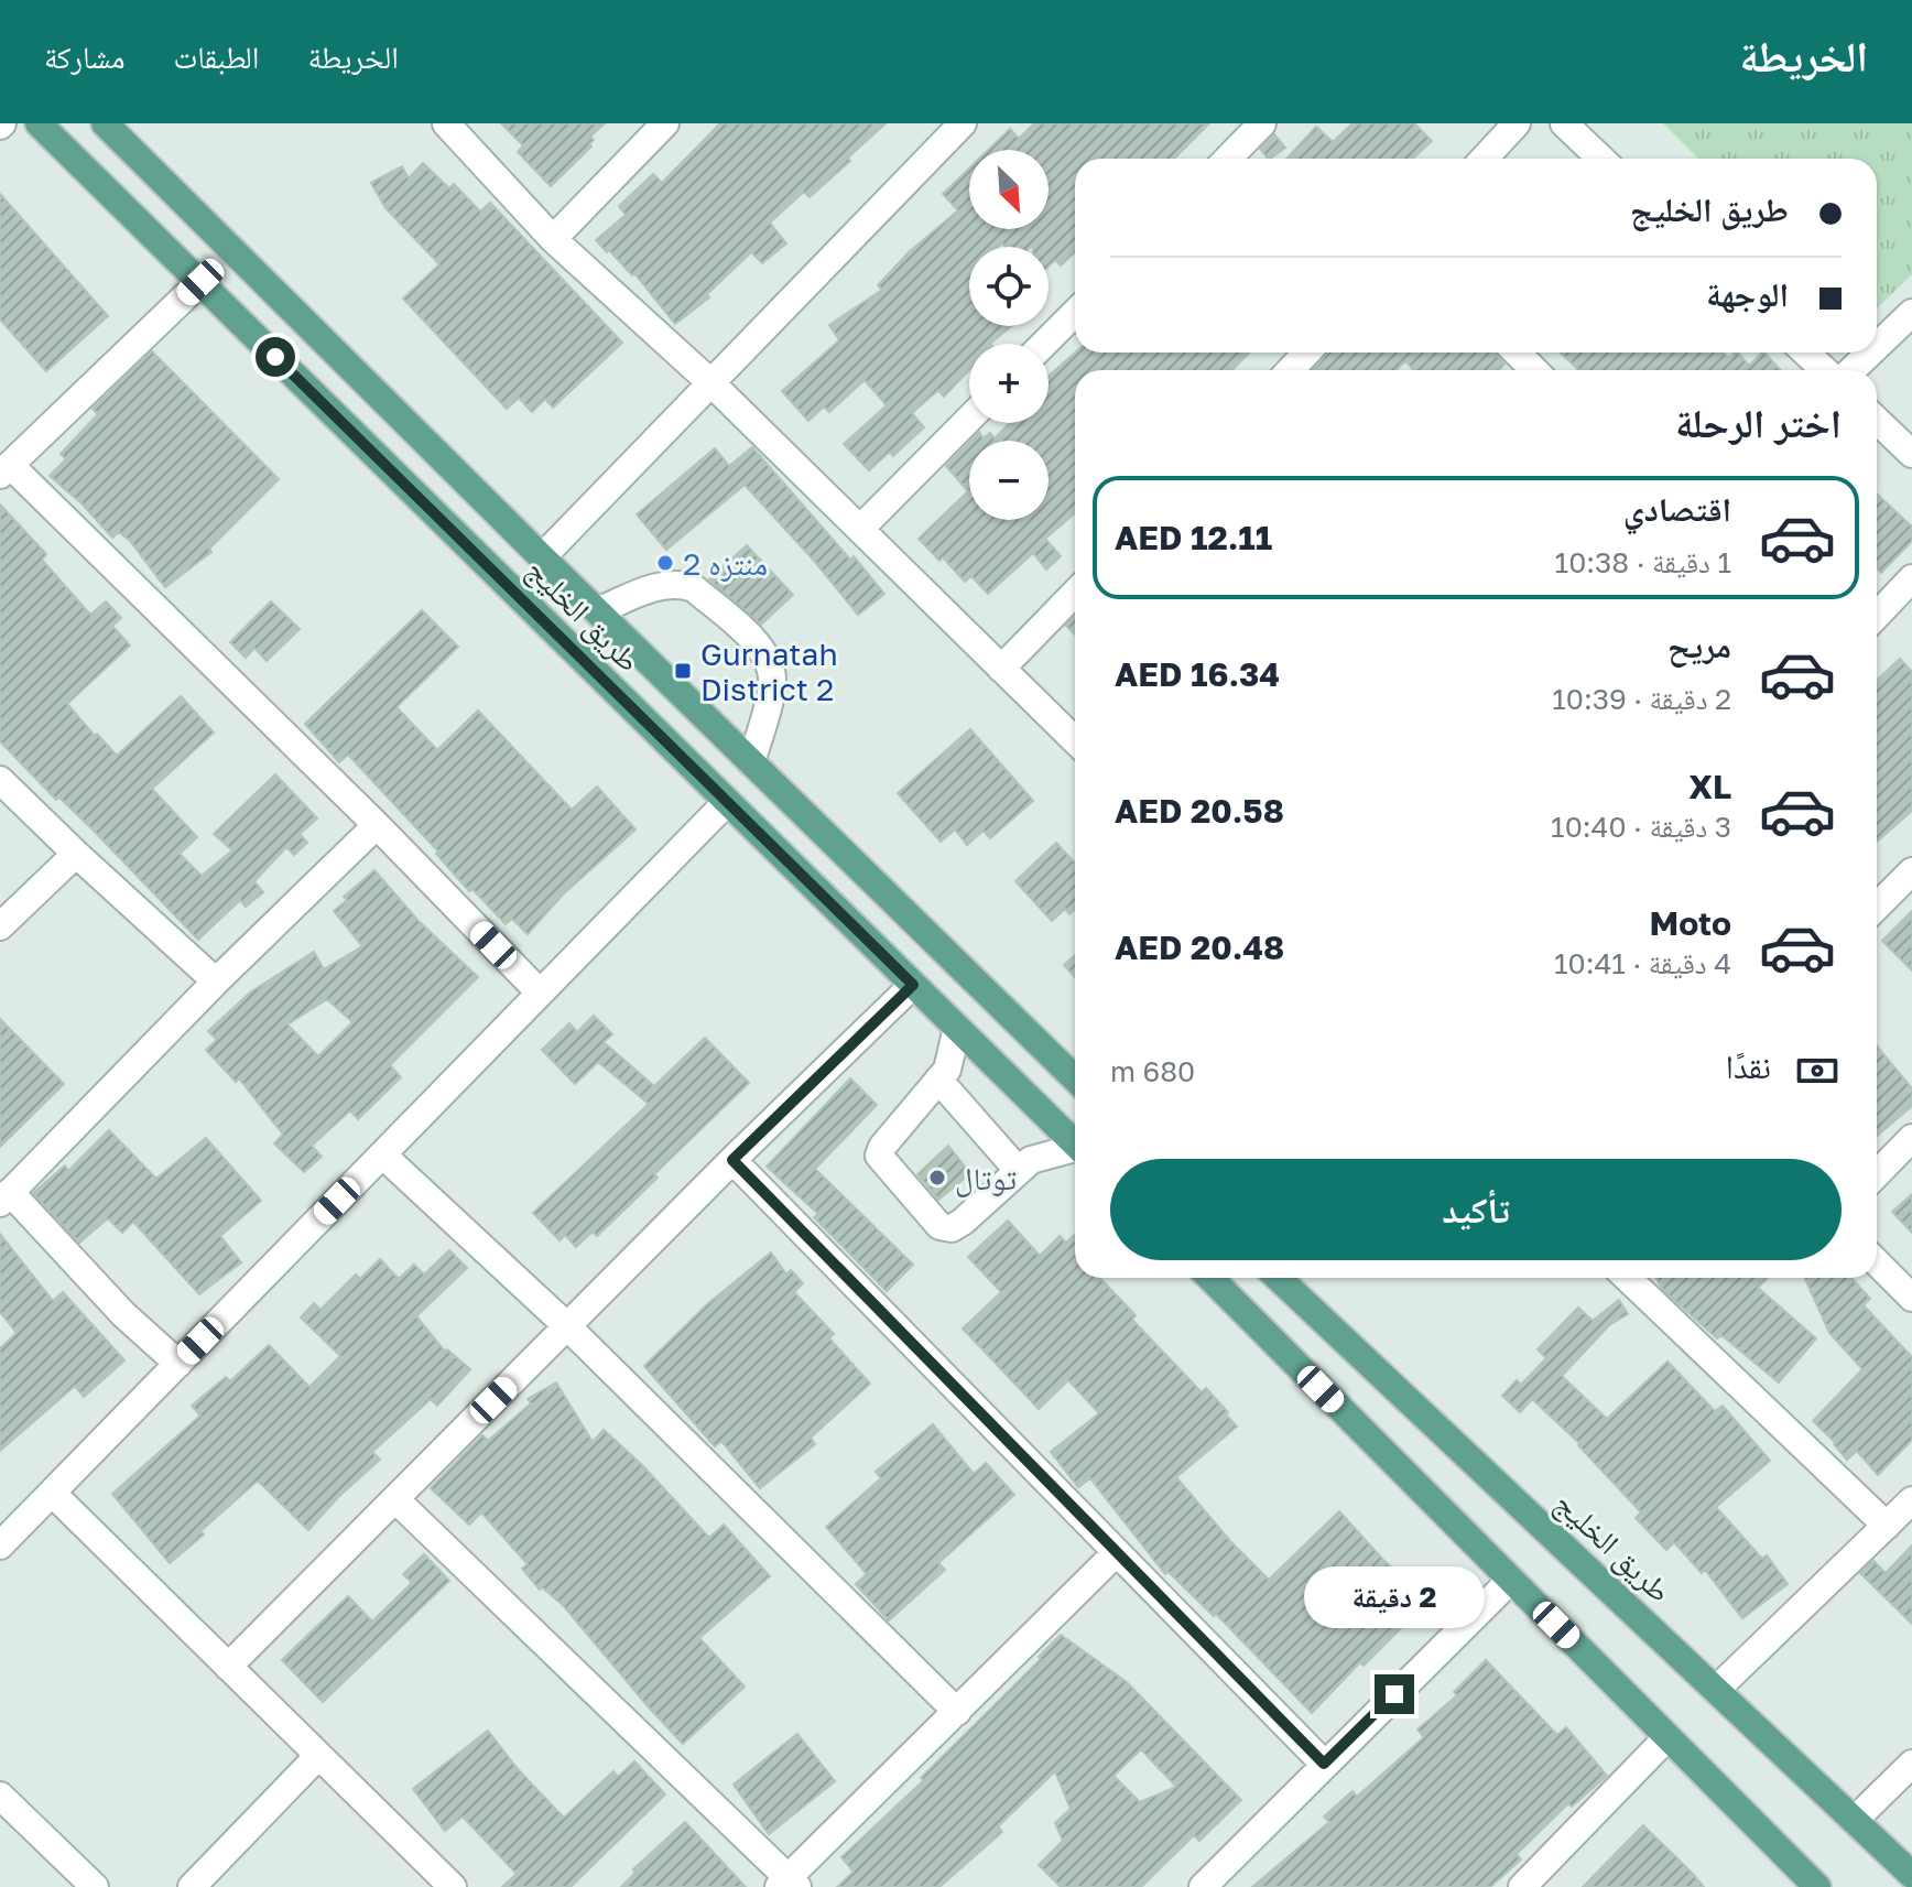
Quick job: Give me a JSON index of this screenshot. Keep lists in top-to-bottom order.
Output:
{
  "streets": {
    "main road": ["طريق الخليج"]
  },
  "places": {
    "other": ["منتزه 2", "توتال"],
    "transit": ["Gurnatah District 2"]
  },
  "north": "bottom right",
  "page": {
    "header": "الخريطة",
    "nav": ["الخريطة", "الطبقات", "مشاركة"],
    "map_buttons": ["+", "−"],
    "banner": ["طريق الخليج", "الوجهة"],
    "heading": "اختر الرحلة",
    "list": [
      {
        "name": "اقتصادي",
        "note": "1 دقيقة · 10:38",
        "value": "AED 12.11"
      },
      {
        "name": "مريح",
        "note": "2 دقيقة · 10:39",
        "value": "AED 16.34"
      },
      {
        "name": "XL",
        "note": "3 دقيقة · 10:40",
        "value": "AED 20.58"
      },
      {
        "name": "Moto",
        "note": "4 دقيقة · 10:41",
        "value": "AED 20.48"
      }
    ],
    "pay": ["نقدًا", "680 m"],
    "buttons": "تأكيد",
    "bubble": "2 دقيقة"
  }
}
